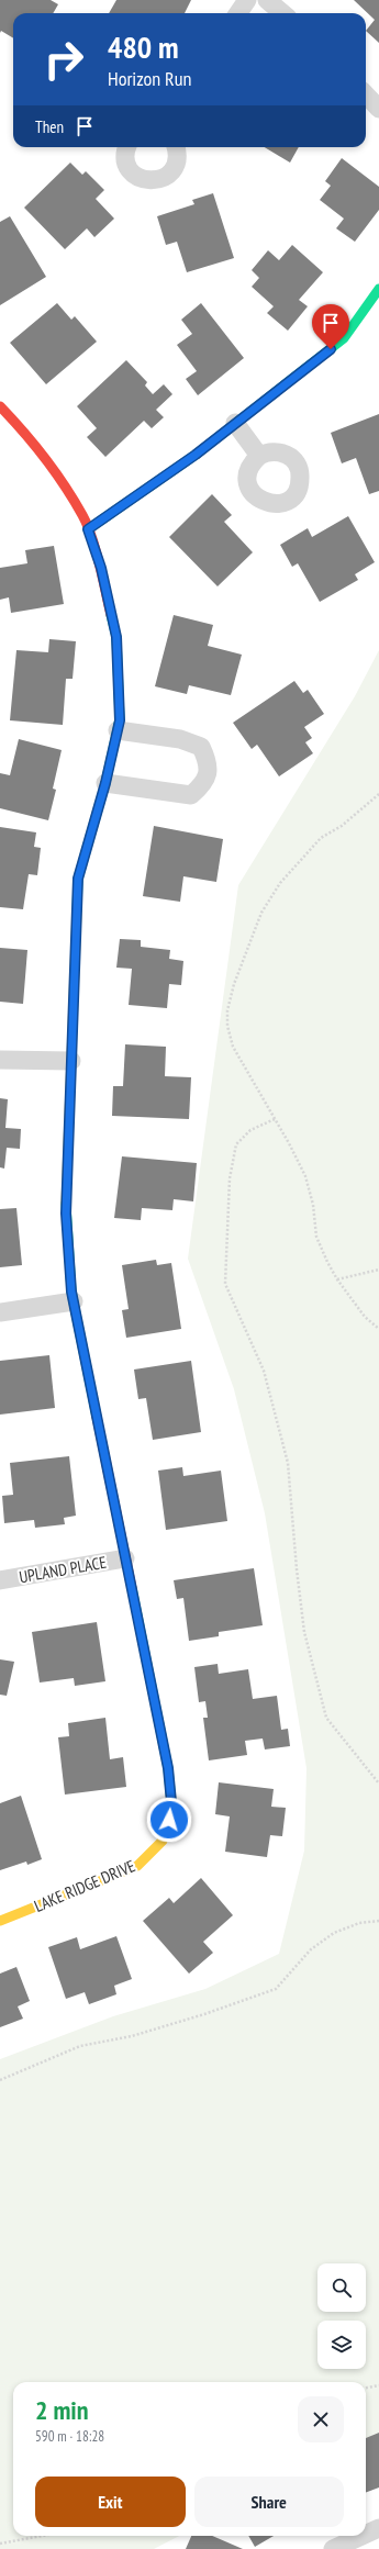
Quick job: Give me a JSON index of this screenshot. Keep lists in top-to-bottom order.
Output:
{
  "streets": {
    "street": ["UPLAND PLACE", "LAKE RIDGE DRIVE"]
  },
  "crossings": [
    ["UPLAND PLACE", "LAKE RIDGE DRIVE"]
  ],
  "page": {
    "turn": ["480 m", "Horizon Run"],
    "then": "Then",
    "heading": ["2 min", "590 m · 18:28"],
    "buttons": ["Exit", "Share"]
  }
}
